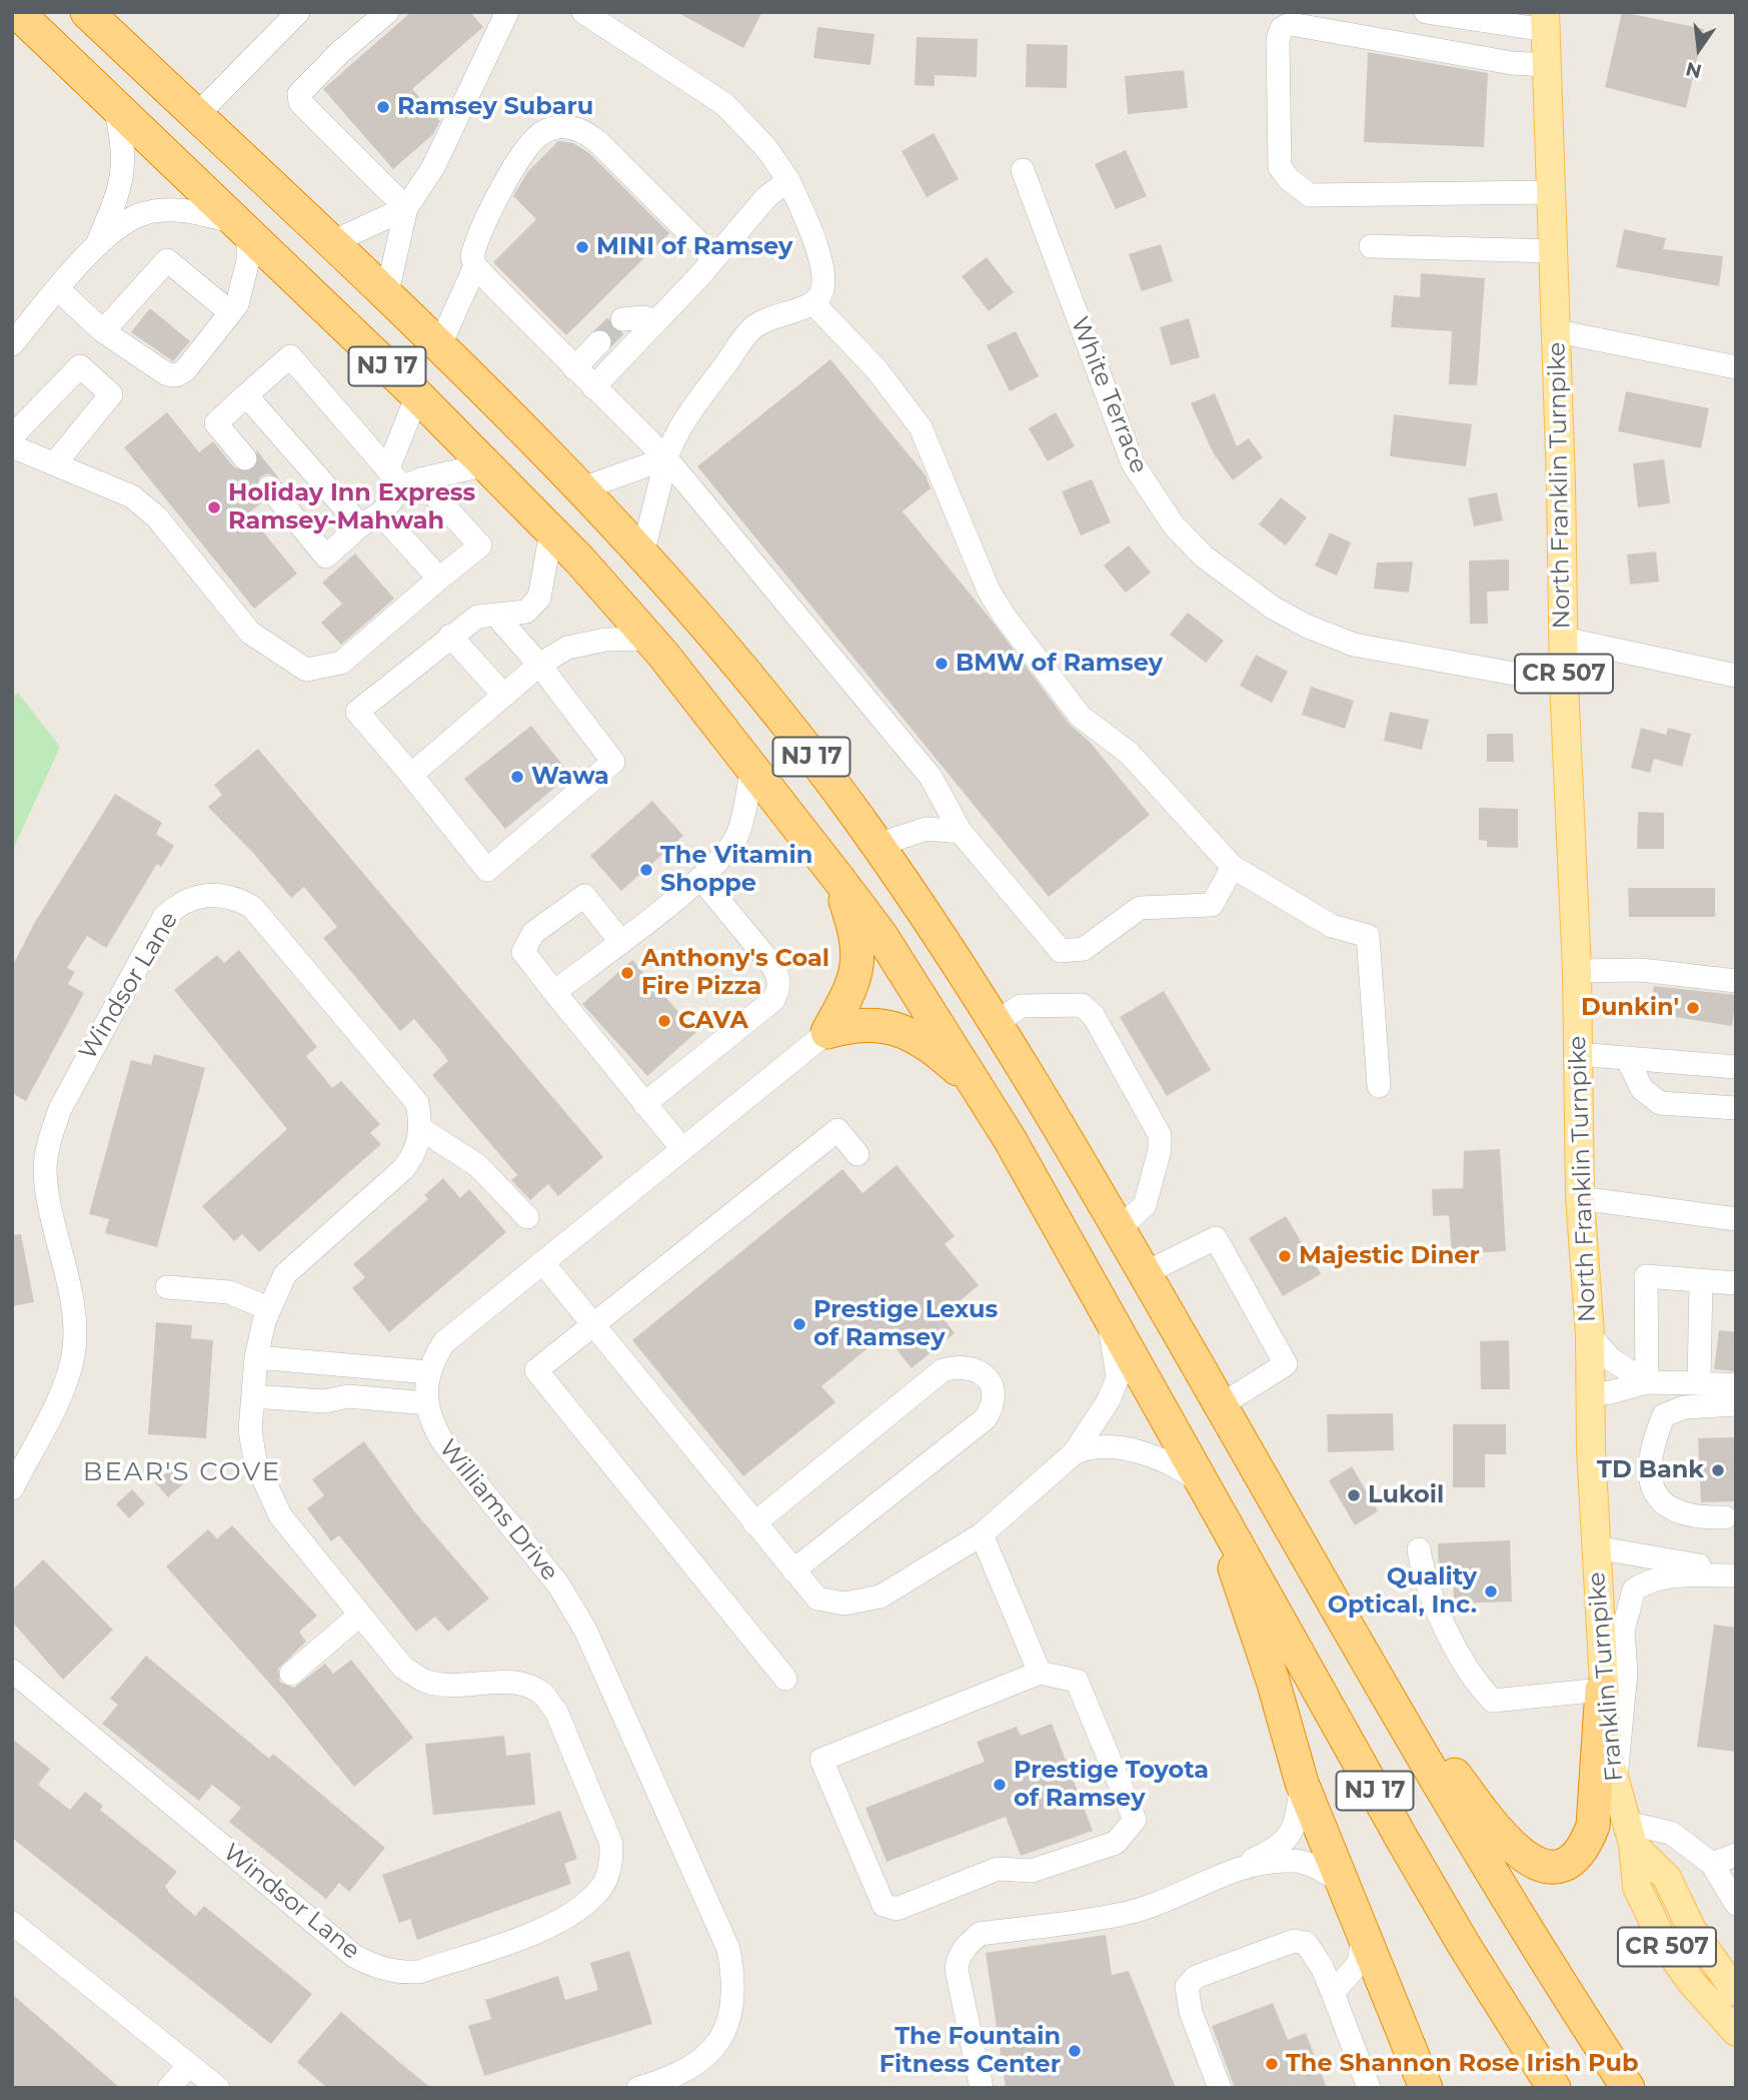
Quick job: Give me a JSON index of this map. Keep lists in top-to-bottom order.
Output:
{
  "streets": {
    "highway": ["NJ 17"],
    "main road": ["North Franklin Turnpike", "CR 507", "Franklin Turnpike"],
    "street": ["White Terrace", "Windsor Lane", "Williams Drive"]
  },
  "crossings": [
    ["White Terrace", "North Franklin Turnpike"],
    ["North Franklin Turnpike", "Franklin Turnpike"]
  ],
  "districts": ["BEAR'S COVE"],
  "places": [
    "Ramsey Subaru",
    "MINI of Ramsey",
    "Holiday Inn Express Ramsey-Mahwah",
    "BMW of Ramsey",
    "Wawa",
    "The Vitamin Shoppe",
    "Anthony's Coal Fire Pizza",
    "Dunkin'",
    "CAVA",
    "Majestic Diner",
    "Prestige Lexus of Ramsey",
    "TD Bank",
    "Lukoil",
    "Quality Optical, Inc.",
    "Prestige Toyota of Ramsey",
    "The Fountain Fitness Center",
    "The Shannon Rose Irish Pub"
  ],
  "north": "bottom"
}
